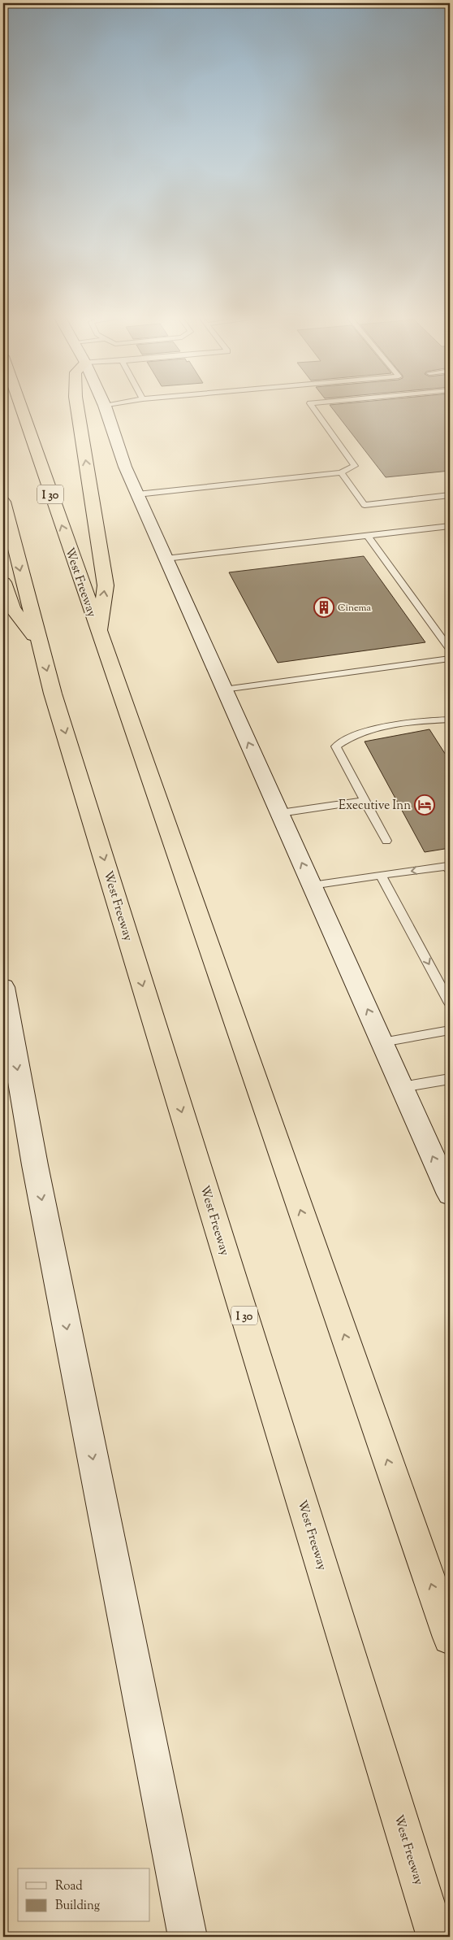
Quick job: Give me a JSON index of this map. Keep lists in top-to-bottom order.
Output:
{
  "streets": {
    "highway": ["I 30", "West Freeway"]
  },
  "places": {
    "building": ["Cinema"],
    "hotel": ["Executive Inn"]
  },
  "legend": ["Road", "Building"]
}
